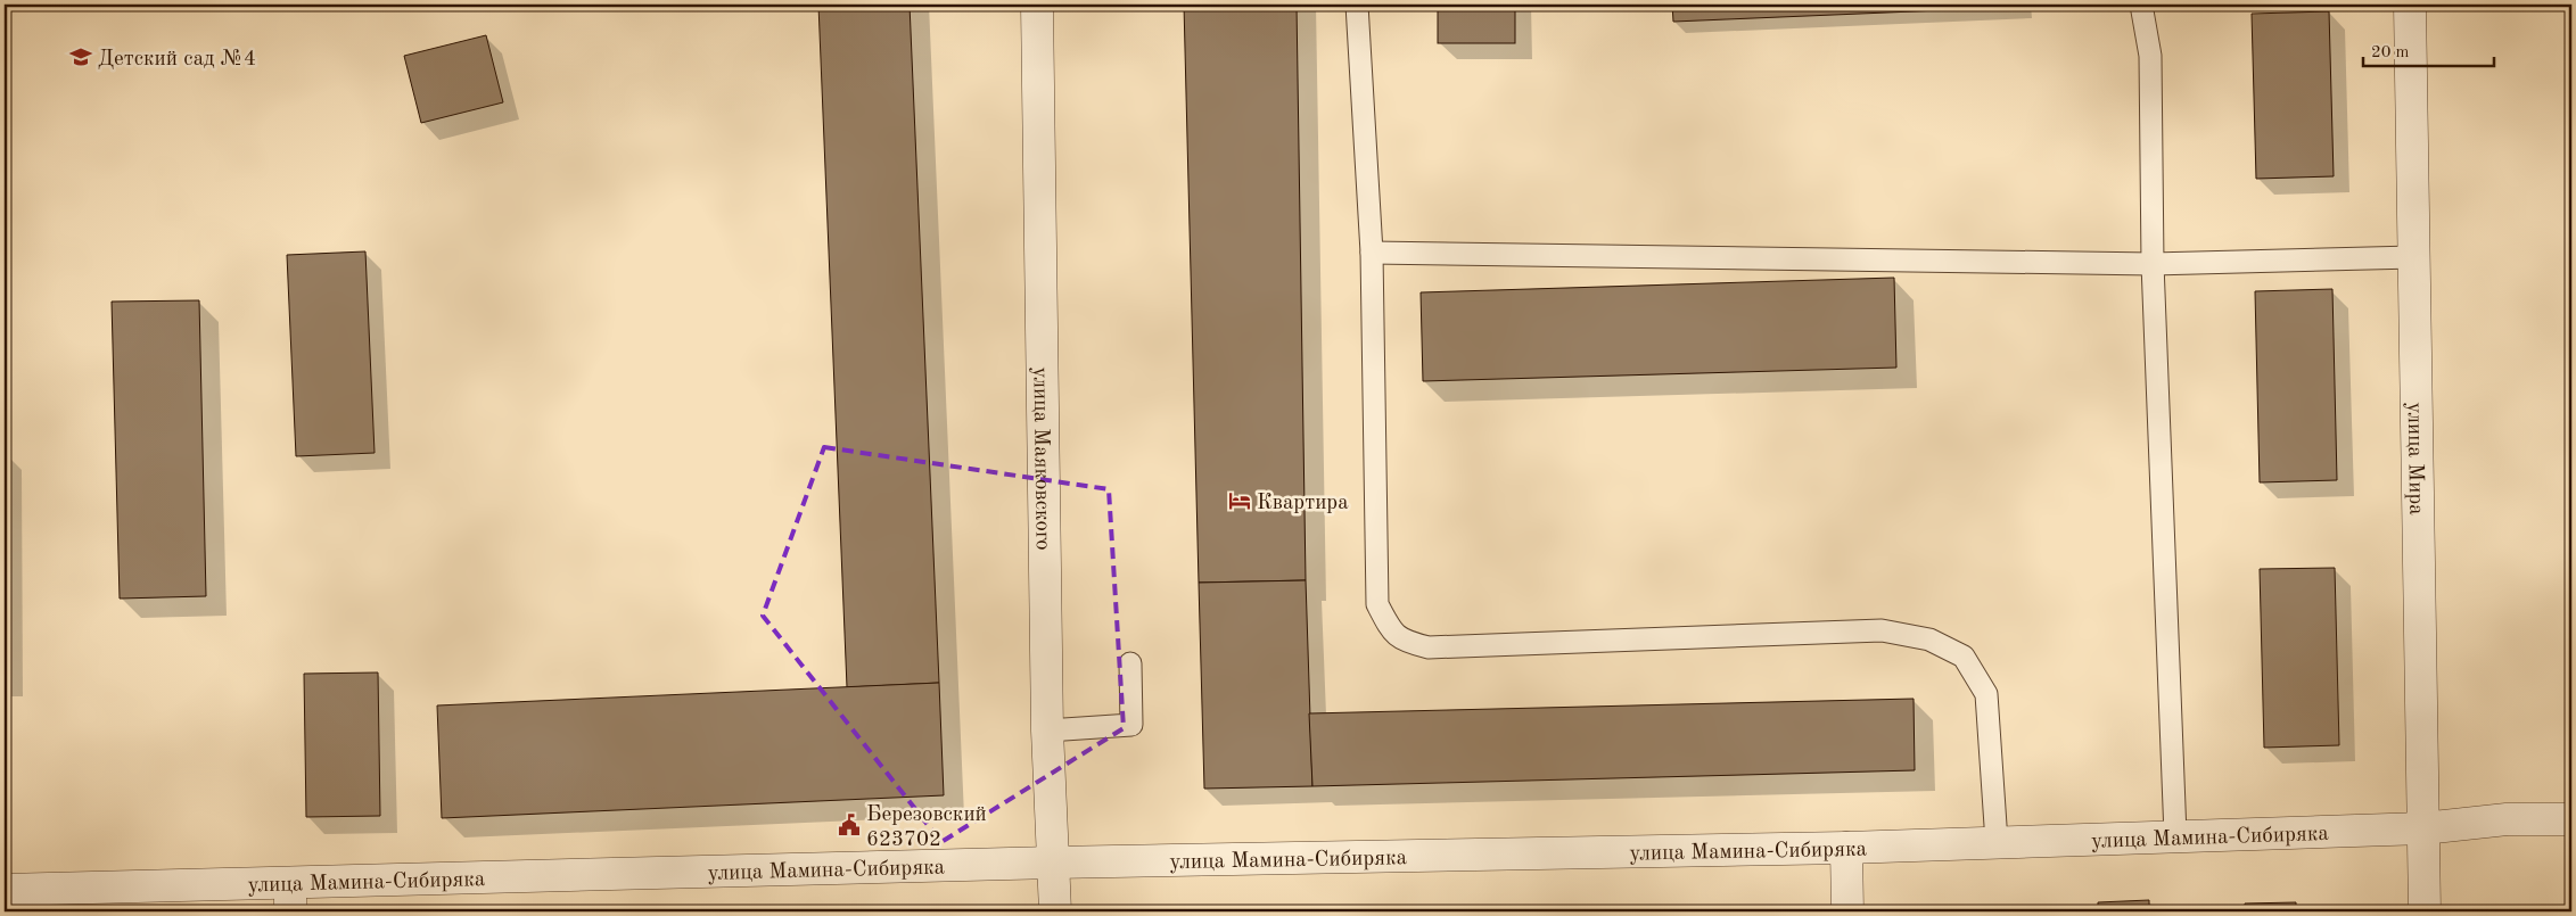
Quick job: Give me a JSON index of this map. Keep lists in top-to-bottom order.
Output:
{
  "streets": {
    "street": ["улица Маяковского", "улица Мира", "улица Мамина-Сибиряка"]
  },
  "crossings": [
    ["улица Маяковского", "улица Мамина-Сибиряка"],
    ["улица Мира", "улица Мамина-Сибиряка"]
  ],
  "places": {
    "school or university": ["Детский сад №4"],
    "hotel": ["Квартира"],
    "public building": ["Березовский 623702"]
  },
  "scale_bar": "20 m"
}
